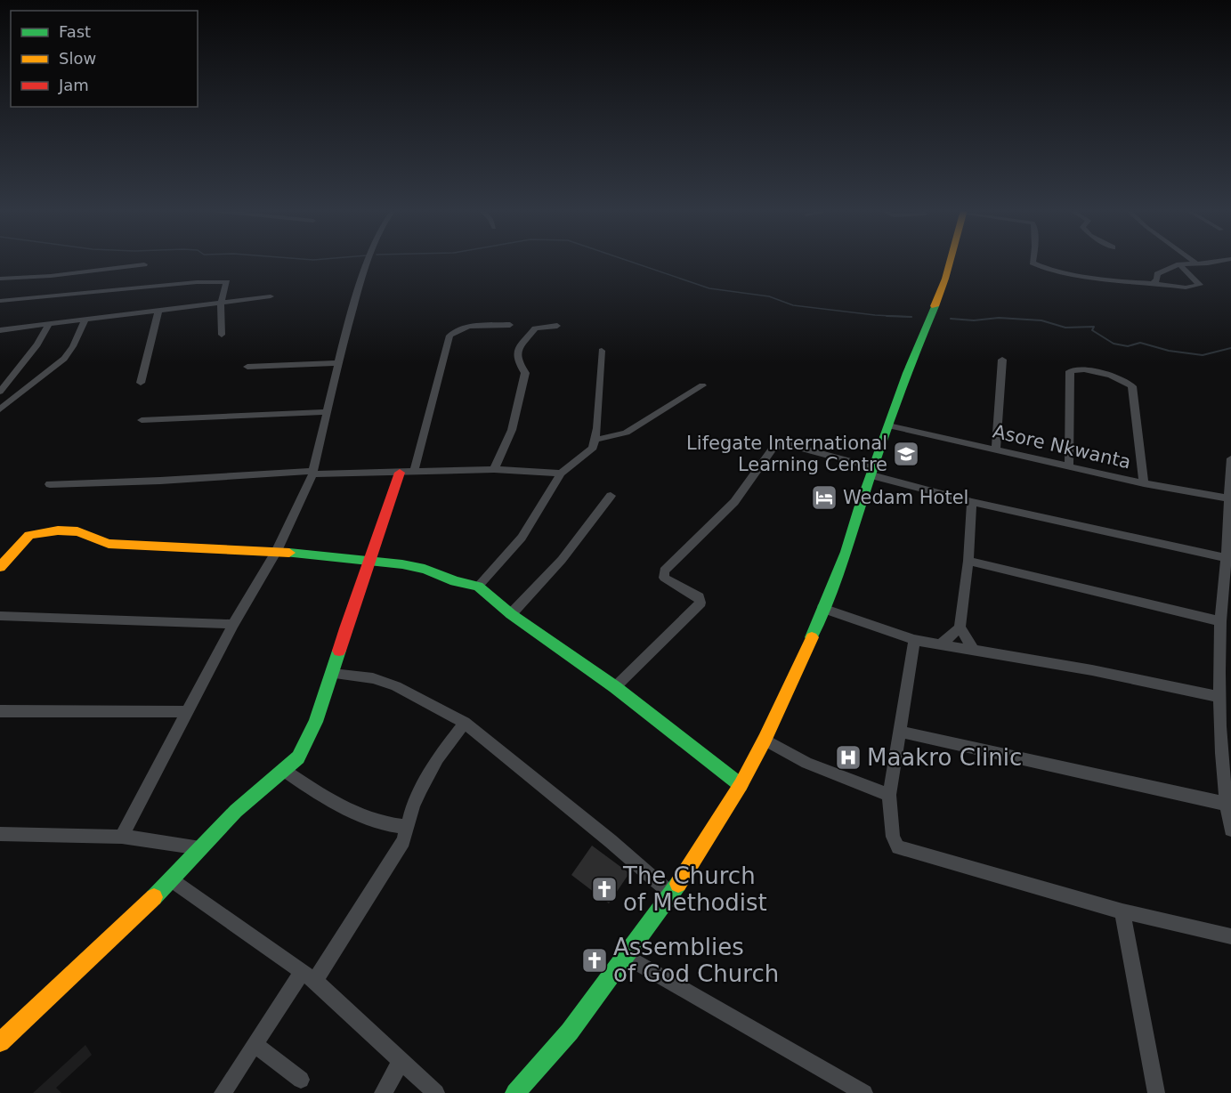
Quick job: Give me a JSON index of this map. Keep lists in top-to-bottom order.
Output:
{
  "streets": {
    "street": ["Asore Nkwanta"]
  },
  "places": {
    "school or university": ["Lifegate International Learning Centre"],
    "hotel": ["Wedam Hotel"],
    "hospital": ["Maakro Clinic"],
    "church": ["The Church of Methodist", "Assemblies of God Church"]
  },
  "legend": ["Fast", "Slow", "Jam"]
}
